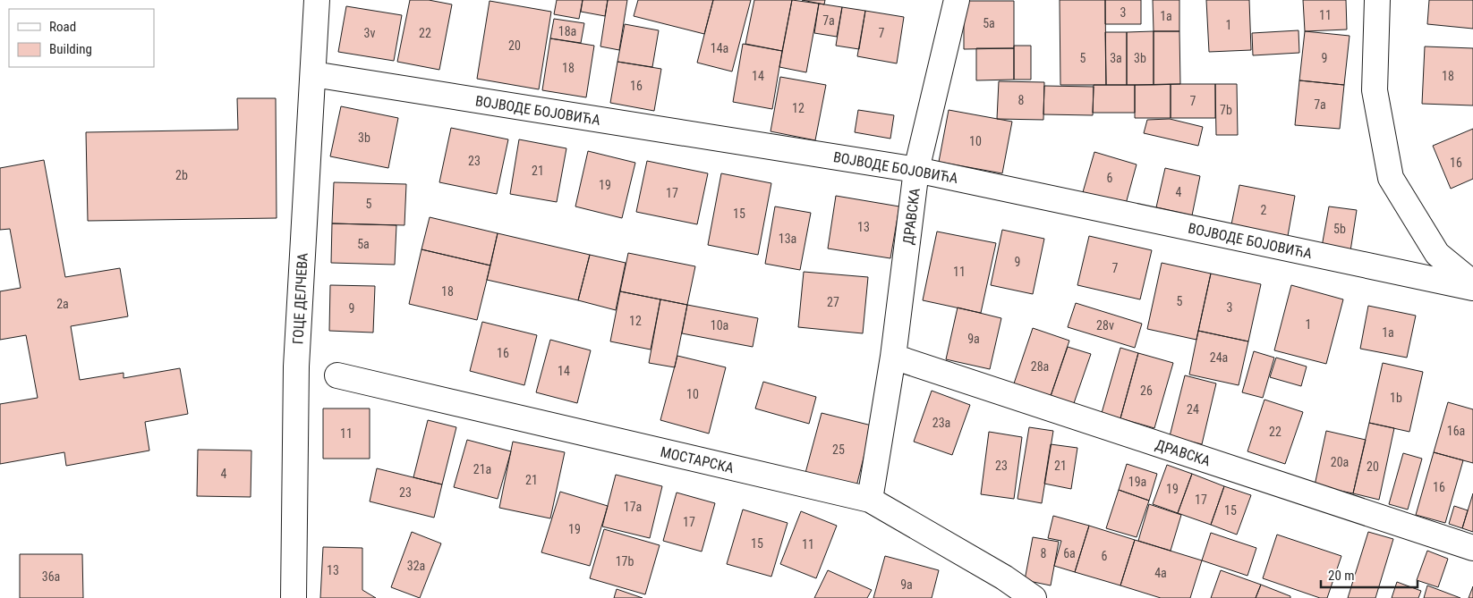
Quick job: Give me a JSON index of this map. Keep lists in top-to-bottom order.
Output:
{
  "streets": {
    "street": [
      "ВОЈВОДЕ БОЈОВИЋА",
      "ДРАВСКА",
      "ГОЦЕ ДЕЛЧЕВА",
      "МОСТАРСКА"
    ]
  },
  "crossings": [
    ["ВОЈВОДЕ БОЈОВИЋА", "ДРАВСКА"],
    ["ВОЈВОДЕ БОЈОВИЋА", "ГОЦЕ ДЕЛЧЕВА"],
    ["ДРАВСКА", "МОСТАРСКА"]
  ],
  "house_numbers": [
    "3",
    "11",
    "1a",
    "7a",
    "5a",
    "1",
    "18a",
    "3v",
    "22",
    "7",
    "20",
    "14a",
    "5",
    "3a",
    "3b",
    "9",
    "18",
    "14",
    "18",
    "16",
    "8",
    "7",
    "7a",
    "12",
    "7b",
    "3b",
    "10",
    "23",
    "16",
    "21",
    "2b",
    "6",
    "19",
    "4",
    "17",
    "5",
    "2",
    "15",
    "13",
    "5b",
    "13a",
    "5a",
    "9",
    "7",
    "11",
    "18",
    "5",
    "27",
    "2a",
    "3",
    "9",
    "12",
    "1",
    "10a",
    "28v",
    "1a",
    "9a",
    "16",
    "24a",
    "28a",
    "14",
    "26",
    "10",
    "1b",
    "24",
    "23a",
    "16a",
    "22",
    "11",
    "25",
    "20a",
    "23",
    "21",
    "20",
    "21a",
    "4",
    "21",
    "19a",
    "16",
    "19",
    "23",
    "17",
    "17a",
    "15",
    "17",
    "19",
    "15",
    "11",
    "8",
    "6a",
    "6",
    "17b",
    "32a",
    "13",
    "4a",
    "36a",
    "9a"
  ],
  "legend": ["Road", "Building"],
  "scale_bar": "20 m"
}
